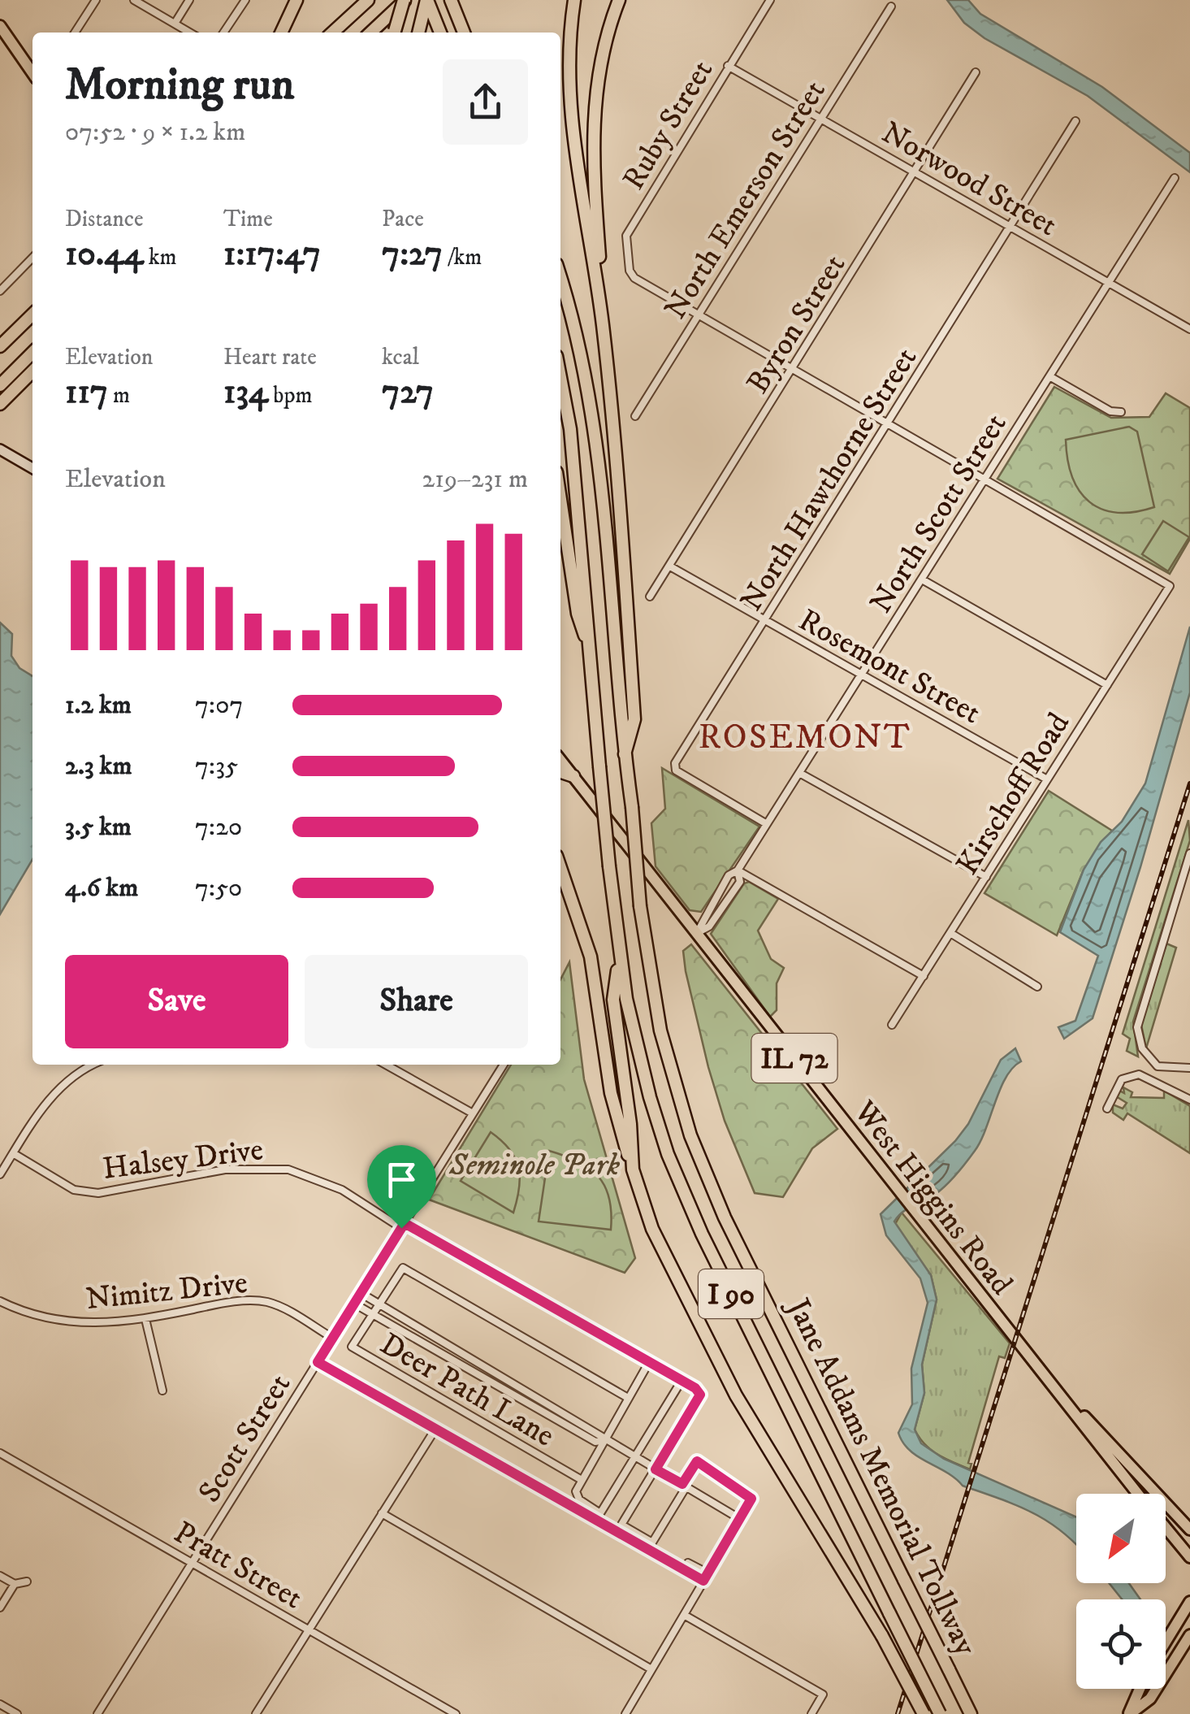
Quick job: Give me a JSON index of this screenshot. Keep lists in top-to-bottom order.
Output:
{
  "streets": {
    "highway": ["I 90", "Jane Addams Memorial Tollway"],
    "main road": ["IL 72", "West Higgins Road"],
    "street": [
      "Ruby Street",
      "Norwood Street",
      "North Emerson Street",
      "Byron Street",
      "North Hawthorne Street",
      "North Scott Street",
      "Rosemont Street",
      "Kirschoff Road",
      "Halsey Drive",
      "Nimitz Drive",
      "Deer Path Lane",
      "Scott Street",
      "Pratt Street"
    ]
  },
  "crossings": [
    ["Ruby Street", "Norwood Street"],
    ["Ruby Street", "North Emerson Street"],
    ["Norwood Street", "North Emerson Street"],
    ["Norwood Street", "Byron Street"],
    ["Norwood Street", "North Hawthorne Street"],
    ["Norwood Street", "North Scott Street"],
    ["Byron Street", "Rosemont Street"],
    ["North Hawthorne Street", "North Scott Street"],
    ["North Hawthorne Street", "Rosemont Street"],
    ["North Scott Street", "Rosemont Street"],
    ["North Scott Street", "Kirschoff Road"],
    ["North Scott Street", "West Higgins Road"],
    ["Rosemont Street", "Kirschoff Road"],
    ["Halsey Drive", "Scott Street"],
    ["Nimitz Drive", "Scott Street"],
    ["Scott Street", "Pratt Street"]
  ],
  "districts": ["ROSEMONT"],
  "parks": ["Seminole Park"],
  "north": "bottom left",
  "page": {
    "heading": ["Morning run", "07:52 · 9 × 1.2 km"],
    "stats": [
      ["Distance", "10.44 km"],
      ["Time", "1:17:47"],
      ["Pace", "7:27 /km"],
      ["Elevation", "117 m"],
      ["Heart rate", "134 bpm"],
      ["kcal", "727"]
    ],
    "chart": ["Elevation", "219–231 m"],
    "list": [
      {
        "name": "1.2 km",
        "note": "7:07"
      },
      {
        "name": "2.3 km",
        "note": "7:35"
      },
      {
        "name": "3.5 km",
        "note": "7:20"
      },
      {
        "name": "4.6 km",
        "note": "7:50"
      }
    ],
    "buttons": ["Save", "Share"]
  }
}
